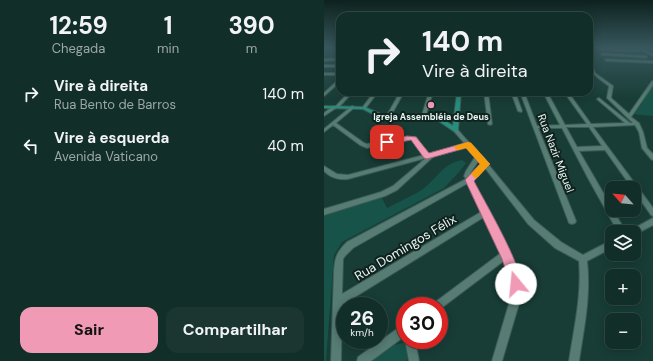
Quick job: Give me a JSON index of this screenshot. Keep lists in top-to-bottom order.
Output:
{
  "streets": {
    "street": ["Rua Nazir Miguel", "Rua Domingos Félix"]
  },
  "places": ["Igreja Assembléia de Deus"],
  "north": "top left",
  "page": {
    "eta": [
      "12:59",
      "Chegada",
      "1",
      "min",
      "390",
      "m"
    ],
    "turn": ["140 m", "Vire à direita"],
    "list": [
      {
        "name": "Vire à direita",
        "note": "Rua Bento de Barros",
        "value": "140 m"
      },
      {
        "name": "Vire à esquerda",
        "note": "Avenida Vaticano",
        "value": "40 m"
      }
    ],
    "map_buttons": ["+", "−"],
    "speed": "26 km/h",
    "limit": "30",
    "buttons": ["Sair", "Compartilhar"]
  }
}
